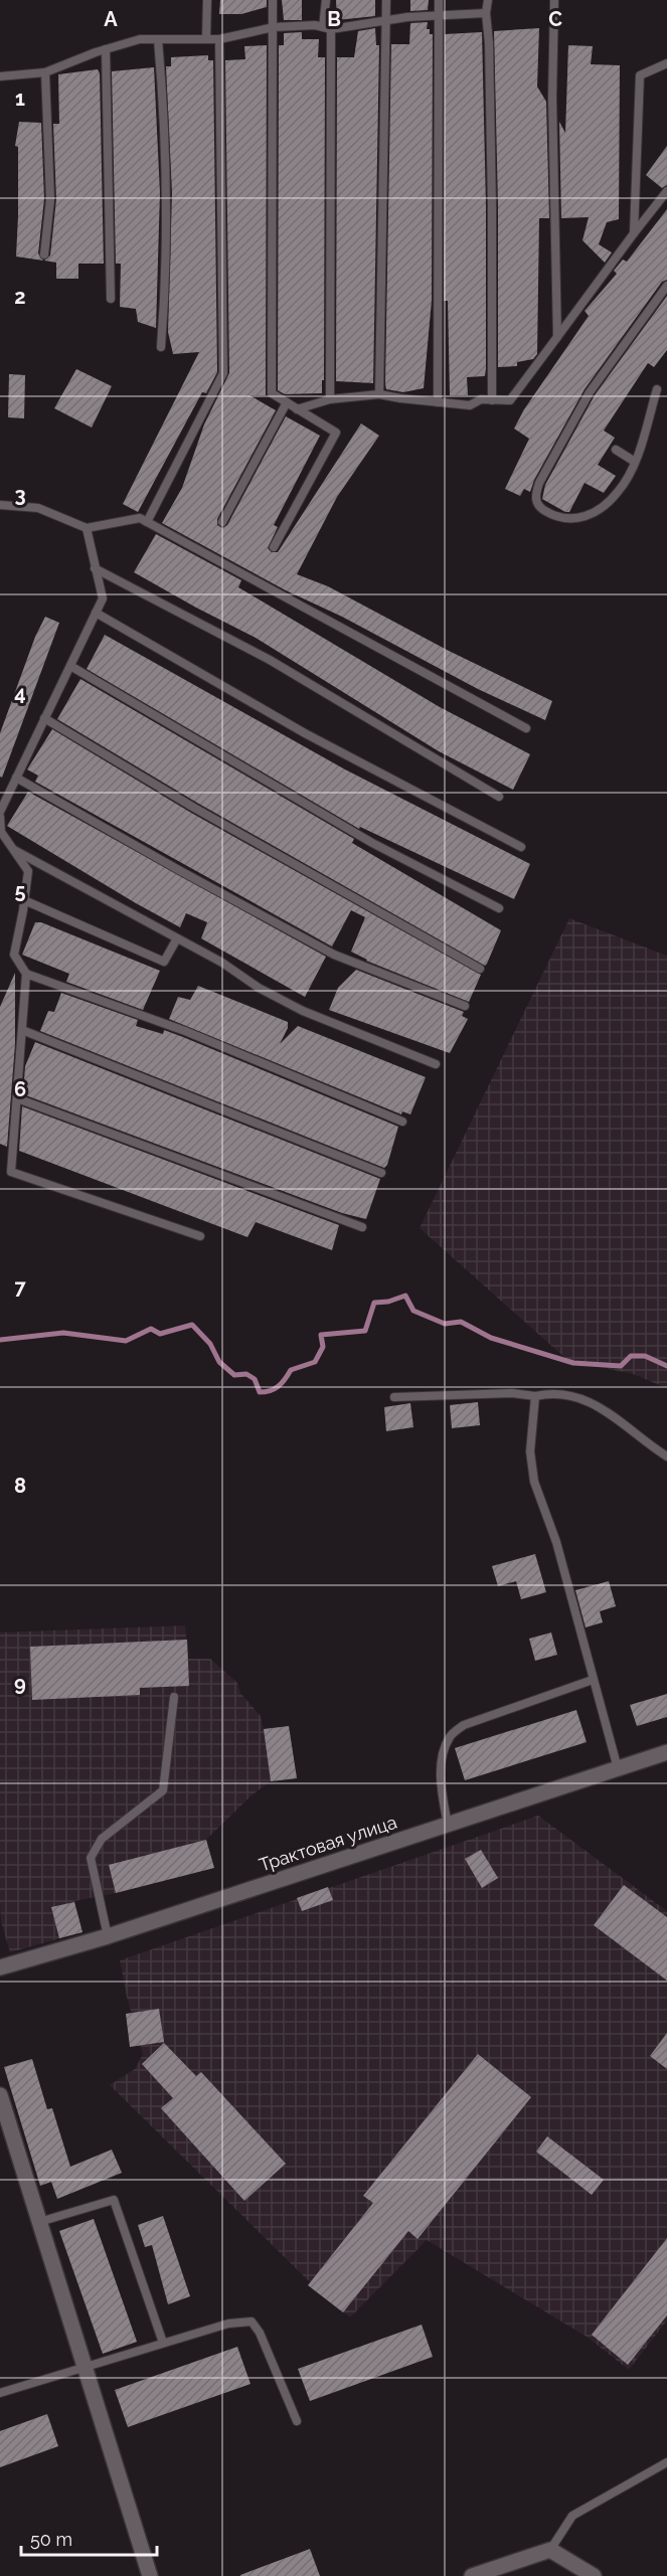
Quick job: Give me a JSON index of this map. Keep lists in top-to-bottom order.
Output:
{
  "streets": {
    "street": ["Трактовая улица"]
  },
  "scale_bar": "50 m",
  "grid": {
    "columns": ["A", "B", "C"],
    "rows": [
      "1",
      "2",
      "3",
      "4",
      "5",
      "6",
      "7",
      "8",
      "9"
    ]
  }
}
